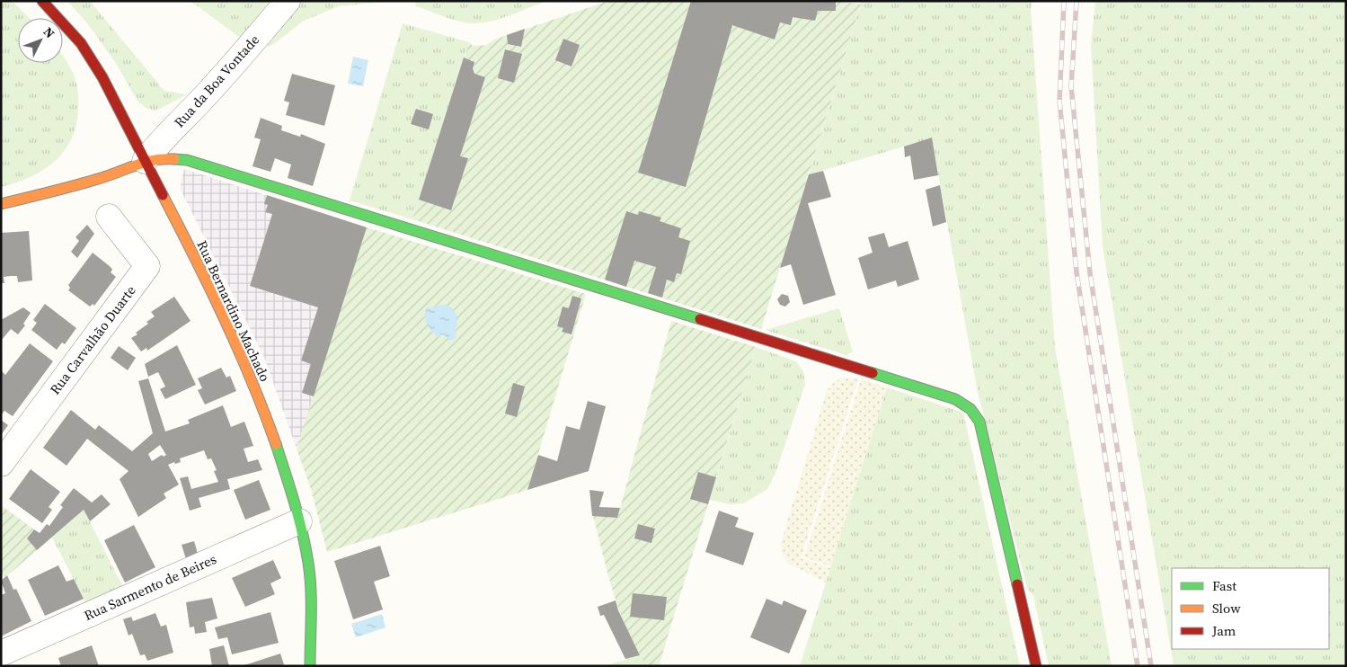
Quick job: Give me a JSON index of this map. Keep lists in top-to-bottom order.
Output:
{
  "streets": {
    "street": [
      "Rua da Boa Vontade",
      "Rua Bernardino Machado",
      "Rua Carvalhão Duarte",
      "Rua Sarmento de Beires"
    ]
  },
  "crossings": [
    ["Rua da Boa Vontade", "Rua Bernardino Machado"],
    ["Rua Bernardino Machado", "Rua Sarmento de Beires"]
  ],
  "legend": ["Fast", "Slow", "Jam"],
  "north": "top right"
}
